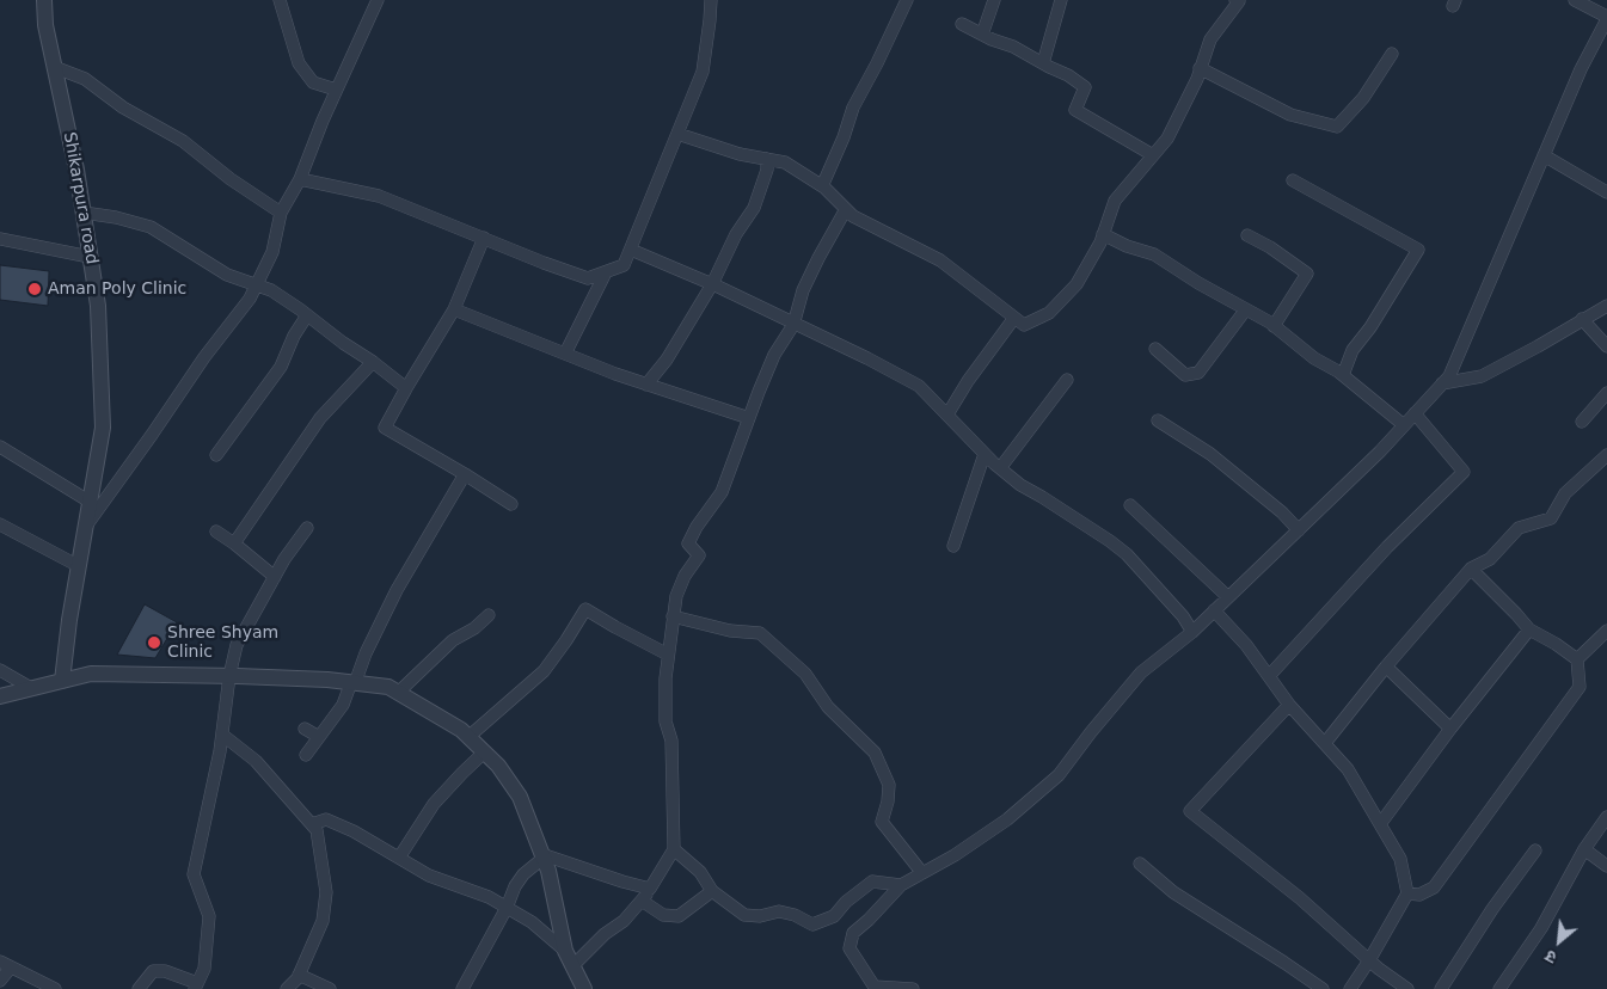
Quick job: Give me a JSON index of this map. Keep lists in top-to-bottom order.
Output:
{
  "streets": {
    "street": ["Shikarpura road"]
  },
  "places": ["Aman Poly Clinic", "Shree Shyam Clinic"],
  "north": "bottom left"
}
